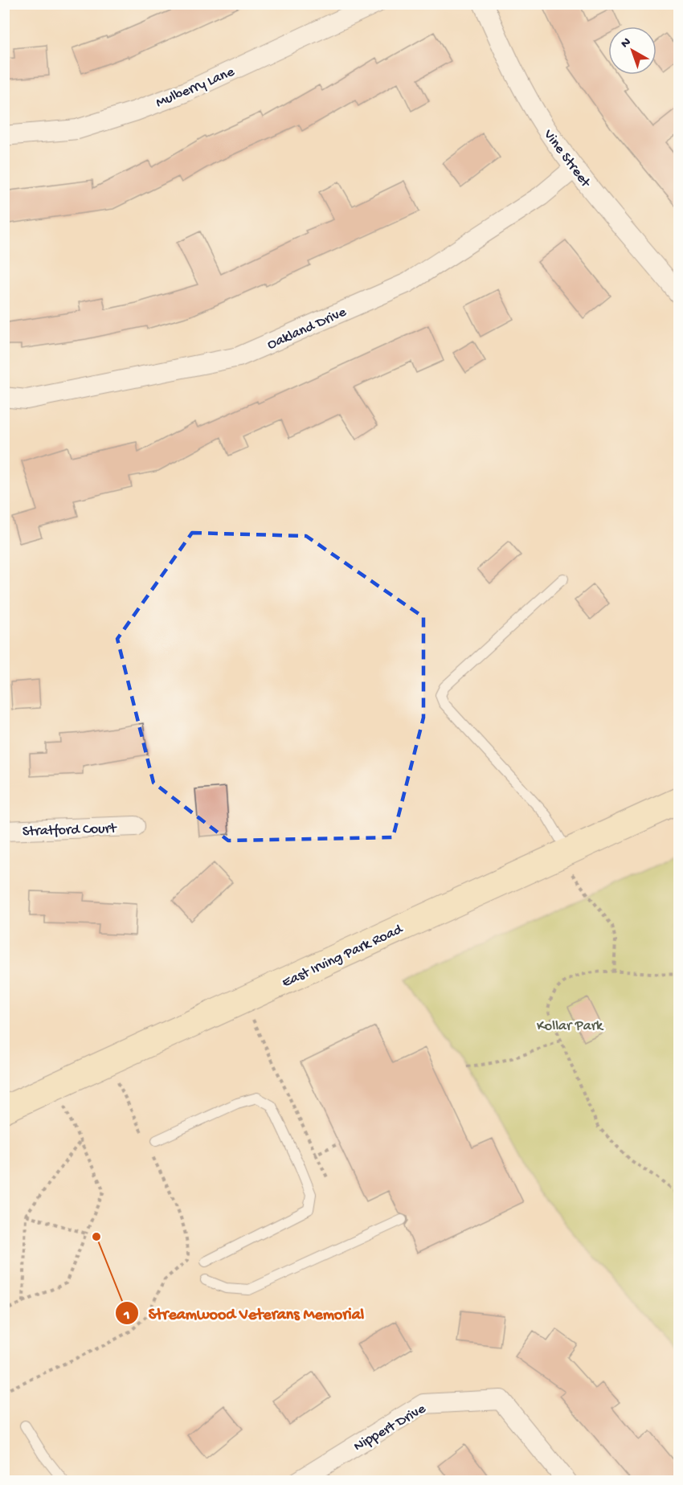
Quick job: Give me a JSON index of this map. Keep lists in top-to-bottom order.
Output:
{
  "streets": {
    "main road": ["East Irving Park Road"],
    "street": [
      "Mulberry Lane",
      "Vine Street",
      "Oakland Drive",
      "Stratford Court",
      "Nippert Drive"
    ]
  },
  "crossings": [
    ["Vine Street", "Oakland Drive"]
  ],
  "parks": ["Kollar Park"],
  "places": ["Streamwood Veterans Memorial"],
  "north": "top left"
}
